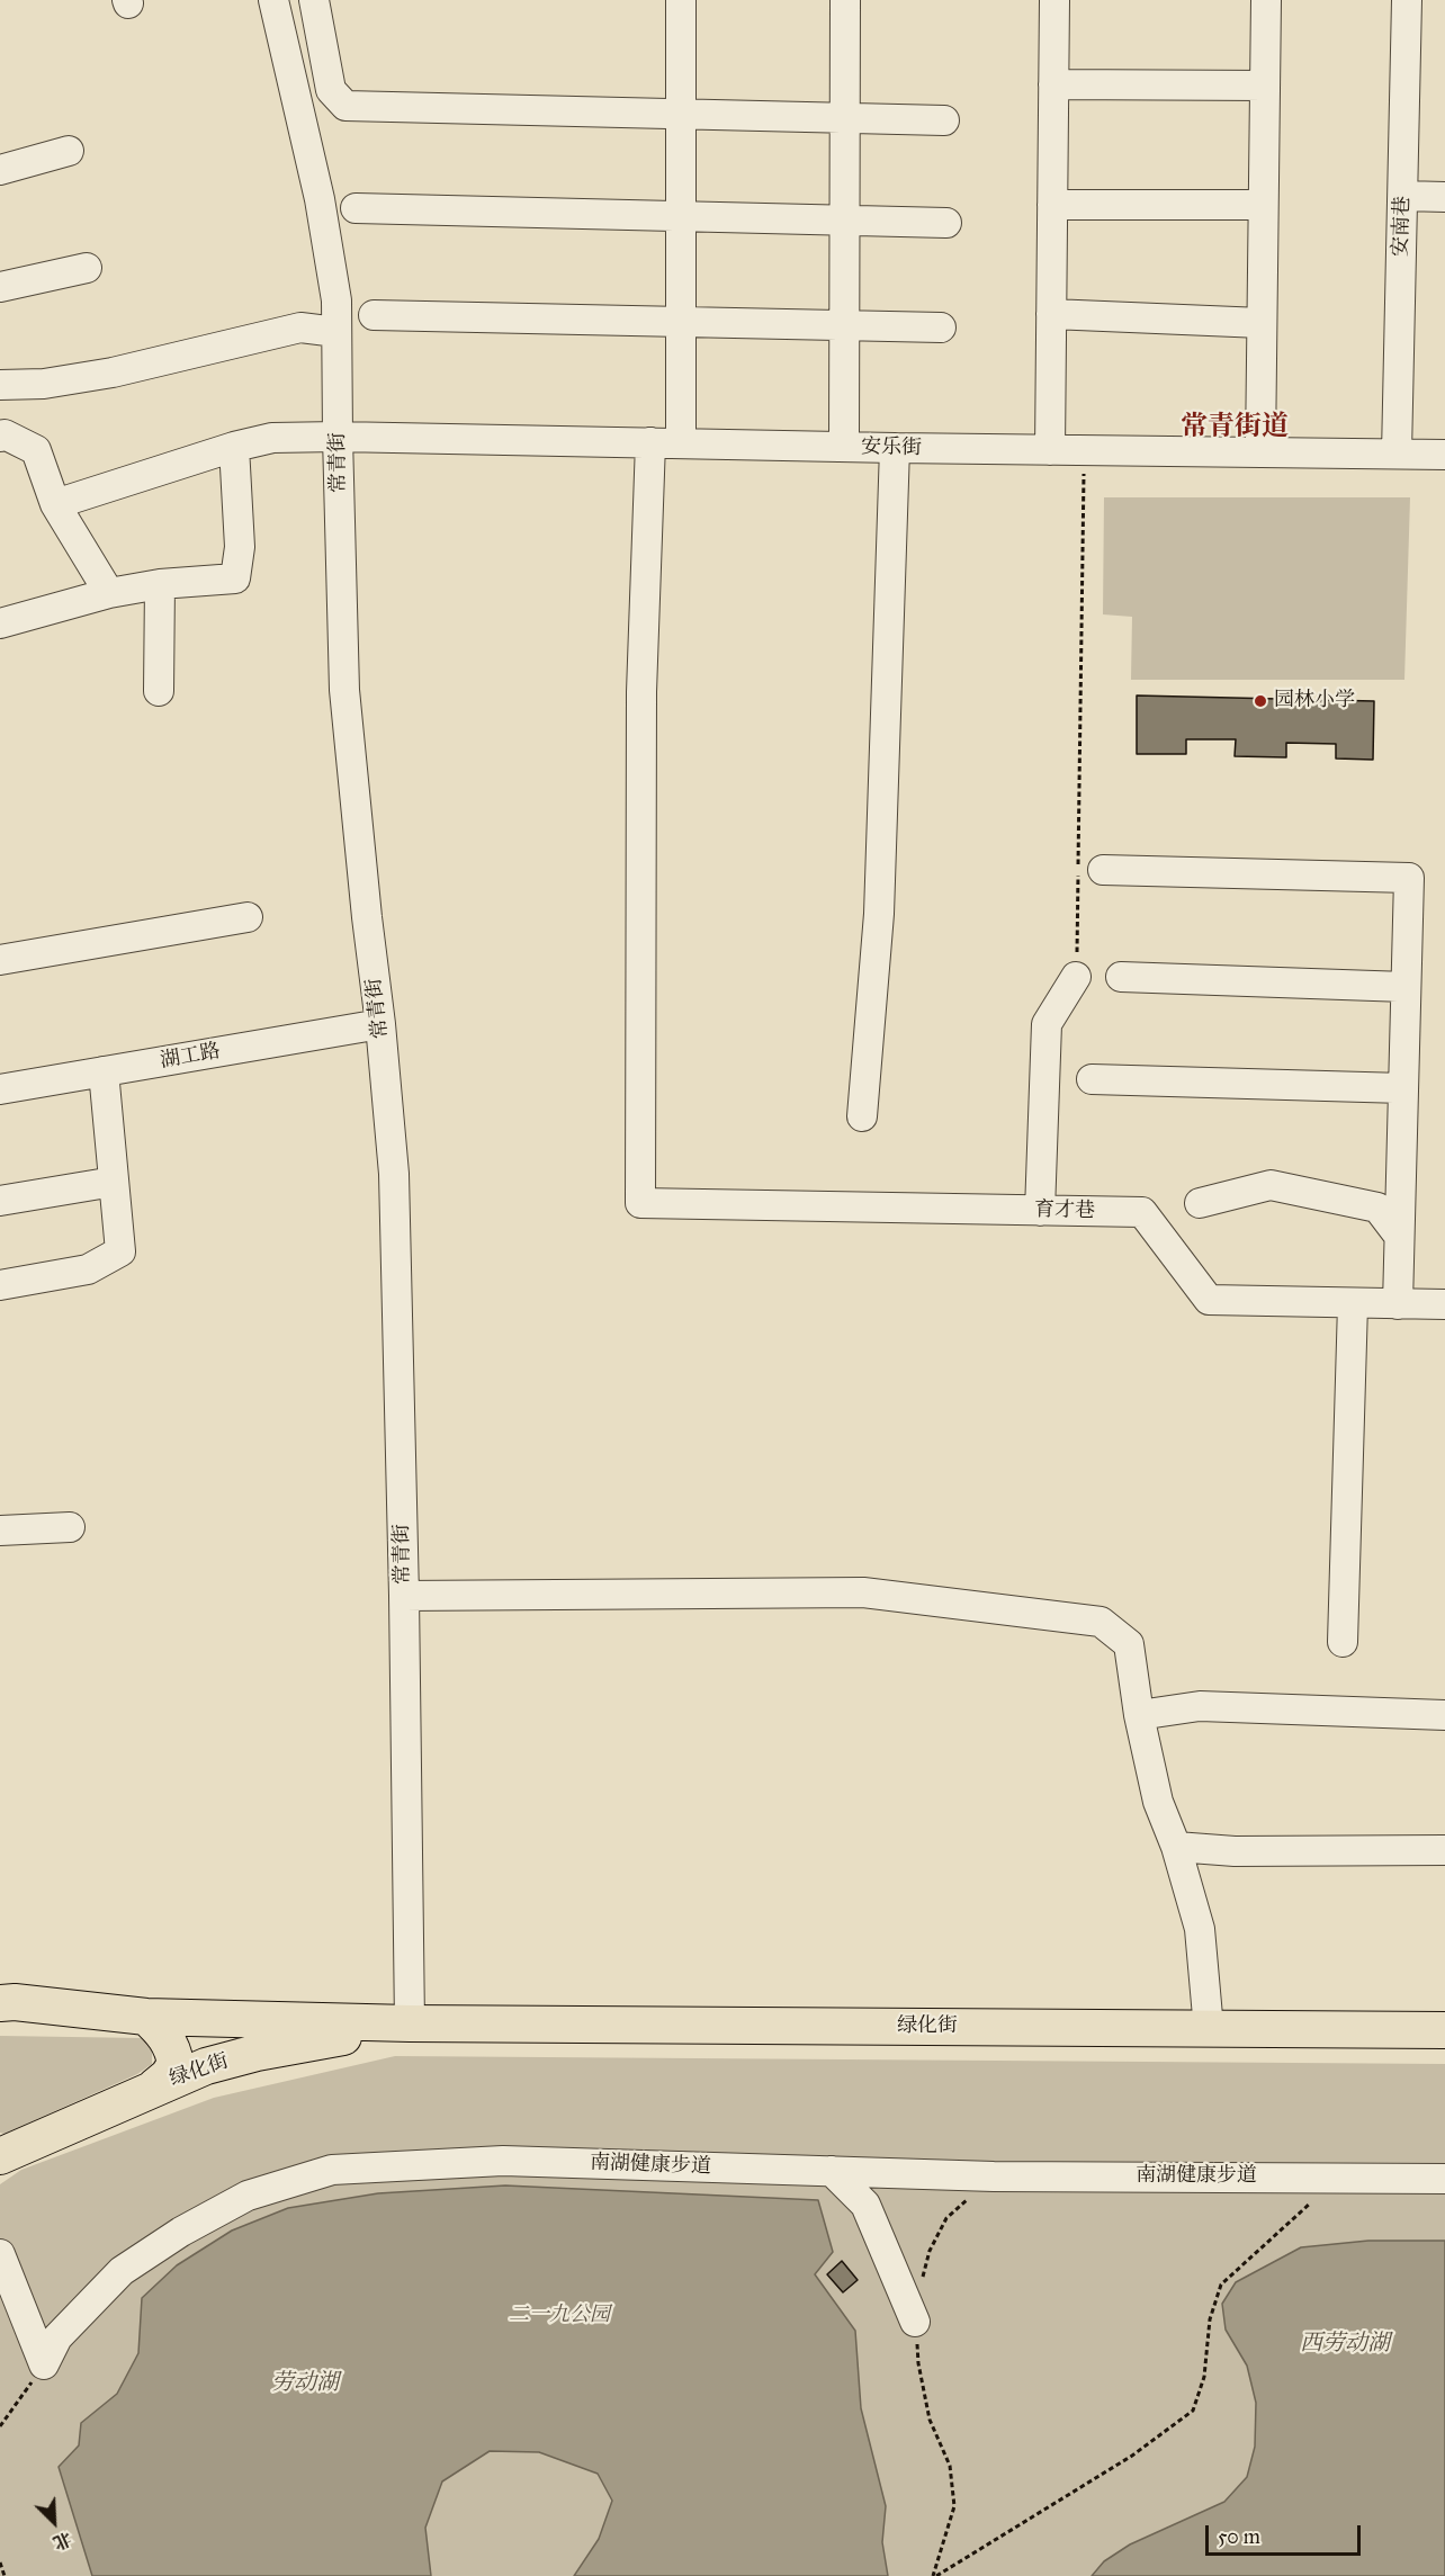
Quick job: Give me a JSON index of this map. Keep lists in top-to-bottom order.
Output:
{
  "streets": {
    "main road": ["绿化街"],
    "street": [
      "安南巷",
      "安乐街",
      "常青街",
      "湖工路",
      "育才巷",
      "南湖健康步道"
    ]
  },
  "crossings": [
    ["安南巷", "安乐街"],
    ["安乐街", "常青街"],
    ["安乐街", "育才巷"],
    ["常青街", "湖工路"],
    ["常青街", "绿化街"]
  ],
  "districts": ["常青街道"],
  "water": ["西劳动湖", "劳动湖"],
  "parks": ["二一九公园"],
  "places": ["园林小学"],
  "scale_bar": "50 m",
  "north": "bottom right"
}
